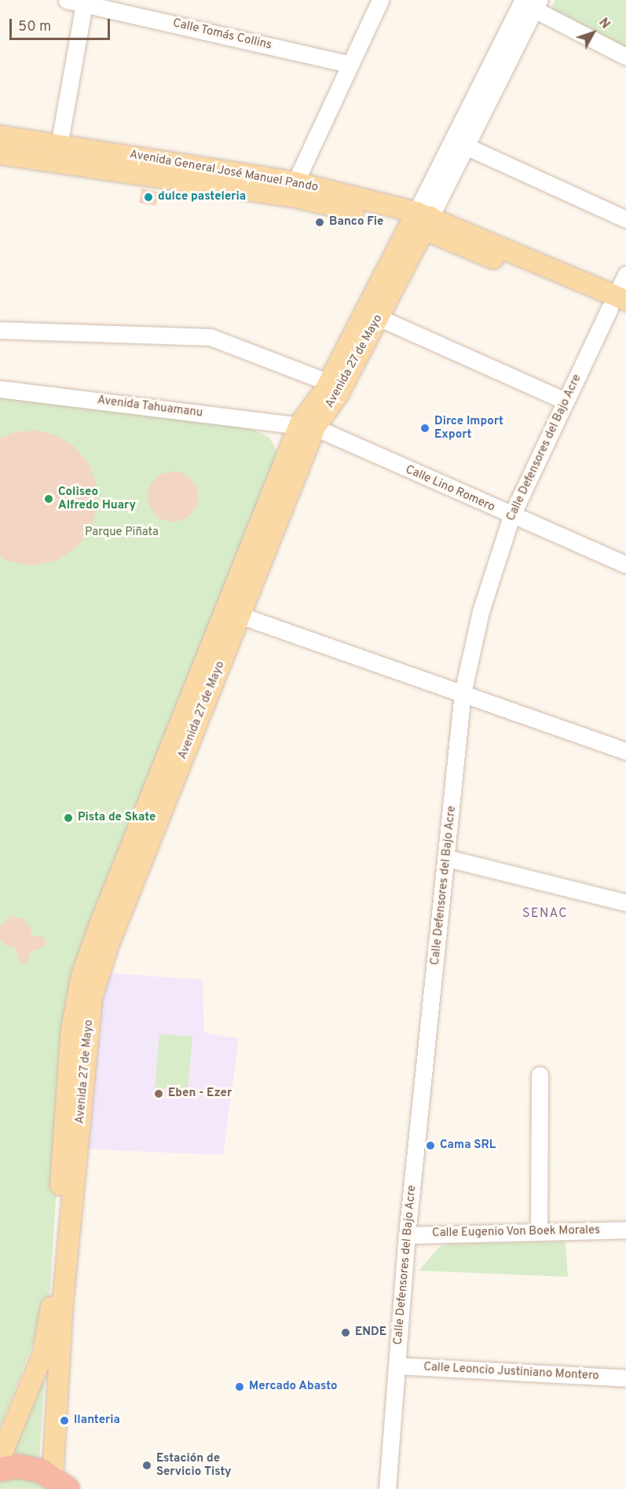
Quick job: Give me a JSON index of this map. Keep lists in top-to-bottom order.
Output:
{
  "streets": {
    "main road": ["Avenida General José Manuel Pando", "Avenida 27 de Mayo"],
    "street": [
      "Calle Tomás Collins",
      "Avenida Tahuamanu",
      "Calle Defensores del Bajo Acre",
      "Calle Lino Romero",
      "Calle Eugenio Von Boek Morales",
      "Calle Leoncio Justiniano Montero"
    ]
  },
  "crossings": [
    ["Avenida General José Manuel Pando", "Avenida 27 de Mayo"],
    ["Avenida General José Manuel Pando", "Calle Defensores del Bajo Acre"],
    ["Avenida 27 de Mayo", "Avenida Tahuamanu"],
    ["Avenida 27 de Mayo", "Calle Lino Romero"],
    ["Avenida Tahuamanu", "Calle Lino Romero"],
    ["Calle Defensores del Bajo Acre", "Calle Lino Romero"],
    ["Calle Defensores del Bajo Acre", "Calle Eugenio Von Boek Morales"],
    ["Calle Defensores del Bajo Acre", "Calle Leoncio Justiniano Montero"]
  ],
  "districts": ["SENAC"],
  "parks": ["Parque Piñata"],
  "places": [
    "dulce pasteleria",
    "Banco Fie",
    "Dirce Import Export",
    "Coliseo Alfredo Huary",
    "Pista de Skate",
    "Eben - Ezer",
    "Cama SRL",
    "ENDE",
    "Mercado Abasto",
    "llanteria",
    "Estación de Servicio Tisty"
  ],
  "scale_bar": "50 m",
  "north": "top right"
}
